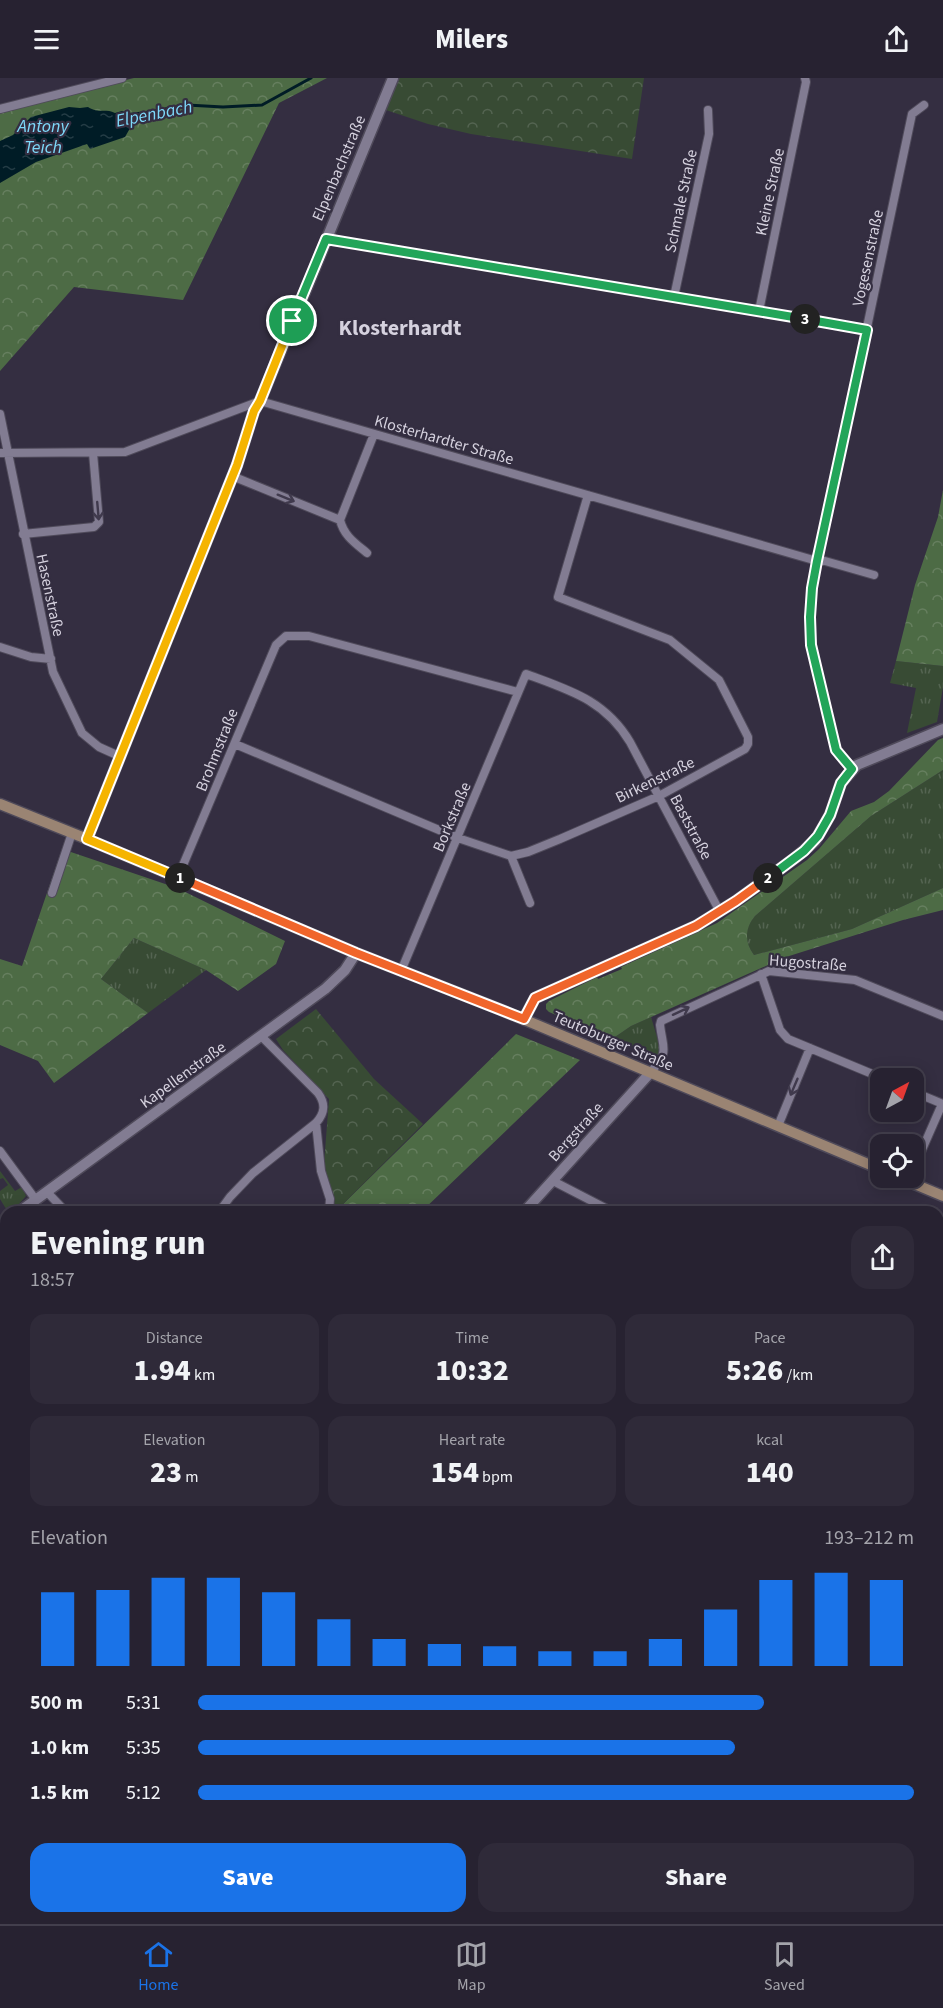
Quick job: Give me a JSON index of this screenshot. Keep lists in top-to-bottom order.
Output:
{
  "streets": {
    "main road": ["Teutoburger Straße"],
    "street": [
      "Elpenbachstraße",
      "Kleine Straße",
      "Schmale Straße",
      "Vogesenstraße",
      "Klosterhardter Straße",
      "Hasenstraße",
      "Brohmstraße",
      "Birkenstraße",
      "Borkstraße",
      "Baststraße",
      "Hugostraße",
      "Kapellenstraße",
      "Bergstraße"
    ]
  },
  "crossings": [
    ["Elpenbachstraße", "Klosterhardter Straße"],
    ["Elpenbachstraße", "Hasenstraße"],
    ["Elpenbachstraße", "Teutoburger Straße"],
    ["Vogesenstraße", "Klosterhardter Straße"],
    ["Klosterhardter Straße", "Birkenstraße"],
    ["Brohmstraße", "Borkstraße"],
    ["Brohmstraße", "Teutoburger Straße"],
    ["Birkenstraße", "Baststraße"],
    ["Borkstraße", "Baststraße"],
    ["Borkstraße", "Teutoburger Straße"],
    ["Hugostraße", "Teutoburger Straße"],
    ["Hugostraße", "Bergstraße"],
    ["Teutoburger Straße", "Kapellenstraße"],
    ["Teutoburger Straße", "Bergstraße"]
  ],
  "one_way": ["Hugostraße"],
  "districts": ["Klosterhardt"],
  "water": ["Elpenbach", "Antony Teich"],
  "north": "top right",
  "page": {
    "header": "Milers",
    "pins": ["3", "1", "2"],
    "heading": ["Evening run", "18:57"],
    "stats": [
      ["Distance", "1.94 km"],
      ["Time", "10:32"],
      ["Pace", "5:26 /km"],
      ["Elevation", "23 m"],
      ["Heart rate", "154 bpm"],
      ["kcal", "140"]
    ],
    "chart": ["Elevation", "193–212 m"],
    "list": [
      {
        "name": "500 m",
        "note": "5:31"
      },
      {
        "name": "1.0 km",
        "note": "5:35"
      },
      {
        "name": "1.5 km",
        "note": "5:12"
      }
    ],
    "buttons": ["Save", "Share"],
    "tabs": ["Home", "Map", "Saved"]
  }
}
